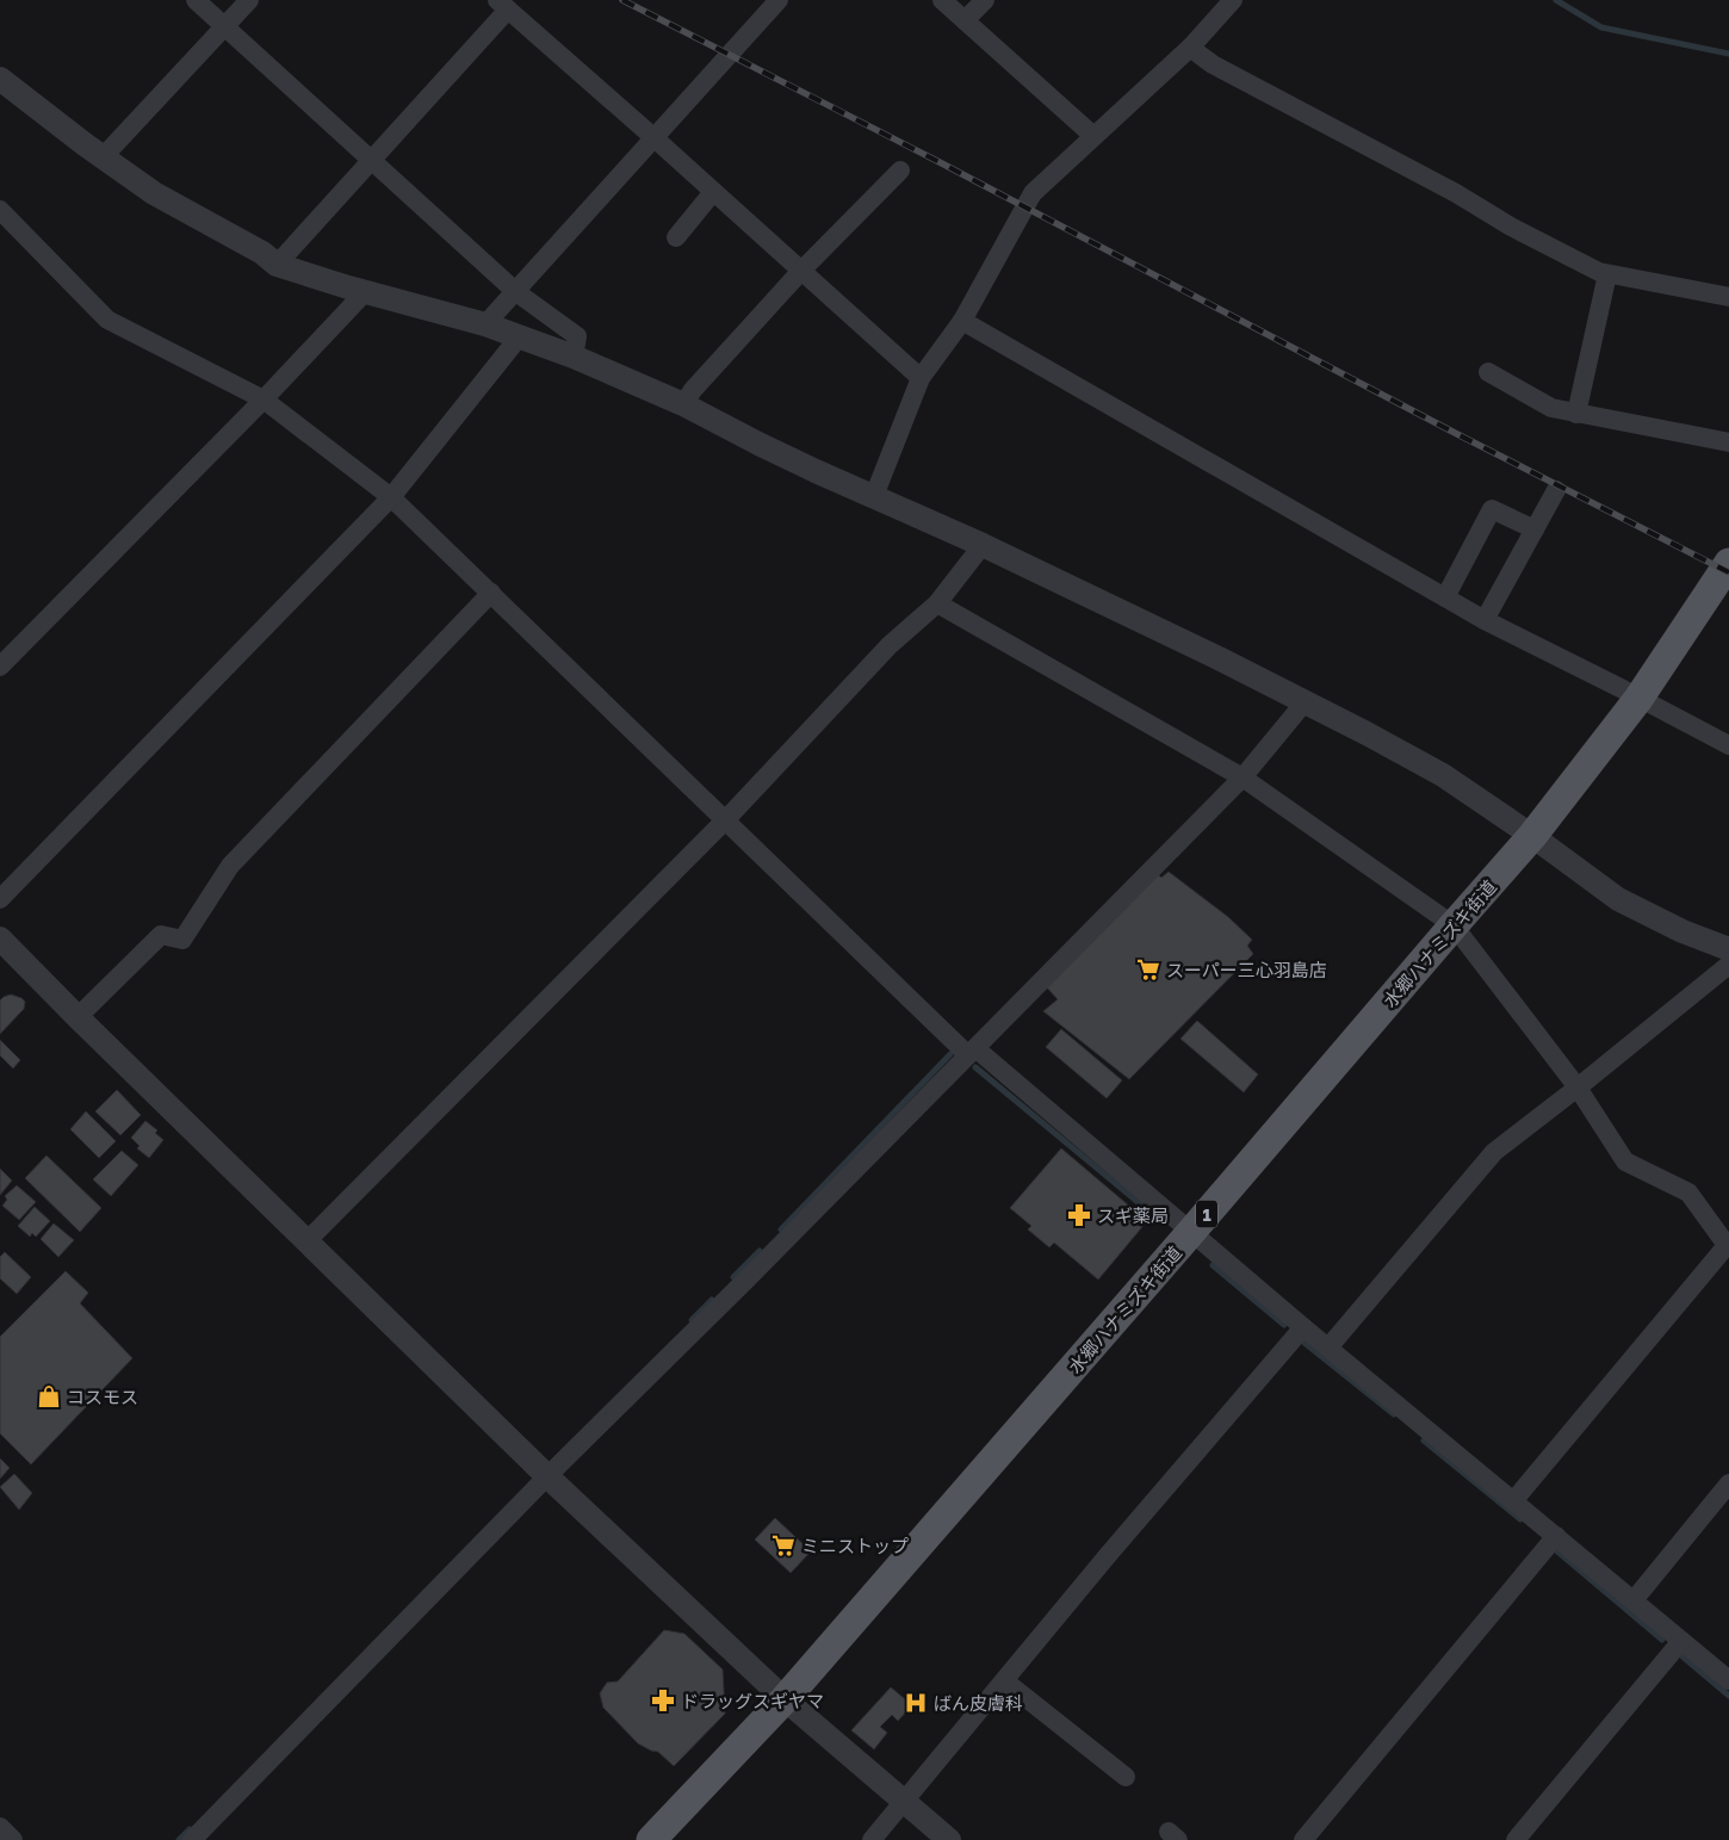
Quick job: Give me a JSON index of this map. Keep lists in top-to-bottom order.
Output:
{
  "streets": {
    "main road": ["水郷ハナミズキ街道", "1"]
  },
  "places": {
    "supermarket": ["スーパー三心羽島店", "ミニストップ"],
    "pharmacy": ["スギ薬局", "ドラッグスギヤマ"],
    "shop": ["コスモス"],
    "hospital": ["ばん皮膚科"]
  }
}
